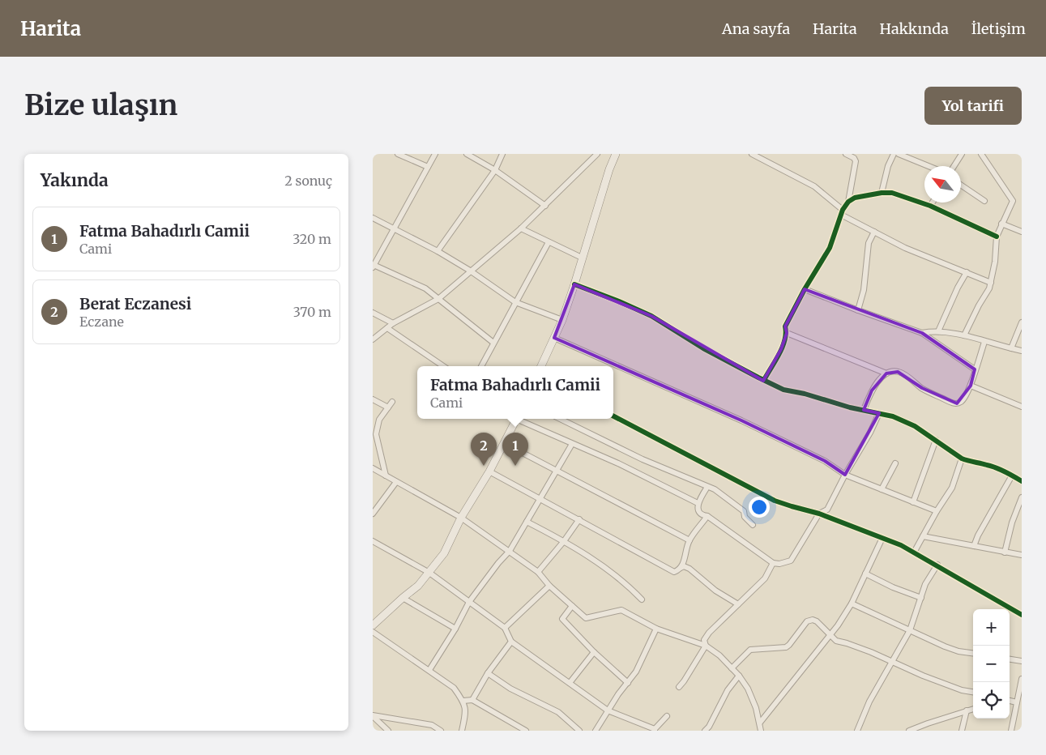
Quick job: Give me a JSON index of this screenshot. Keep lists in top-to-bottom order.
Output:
{
  "north": "top left",
  "page": {
    "header": "Harita",
    "nav": [
      "Ana sayfa",
      "Harita",
      "Hakkında",
      "İletişim"
    ],
    "buttons": "Yol tarifi",
    "title": "Bize ulaşın",
    "heading": ["Yakında", "2 sonuç"],
    "list": [
      {
        "mark": "1",
        "name": "Fatma Bahadırlı Camii",
        "note": "Cami",
        "value": "320 m"
      },
      {
        "mark": "2",
        "name": "Berat Eczanesi",
        "note": "Eczane",
        "value": "370 m"
      }
    ],
    "popup": ["Fatma Bahadırlı Camii", "Cami"],
    "pins": ["1", "2"],
    "map_buttons": ["+", "−"]
  }
}
